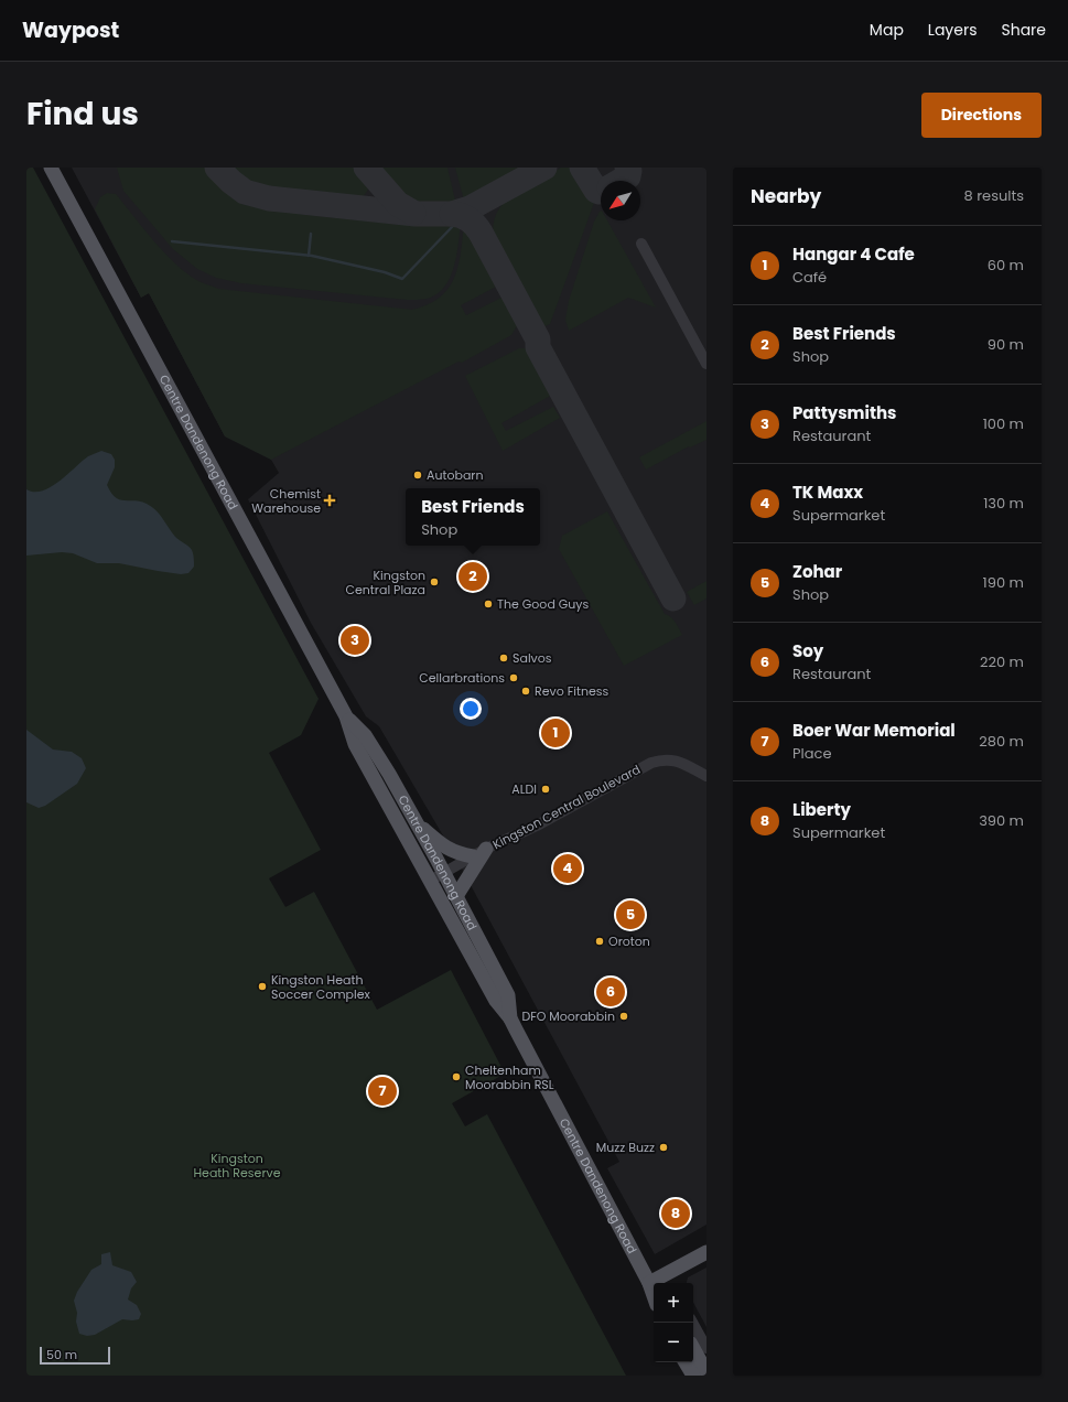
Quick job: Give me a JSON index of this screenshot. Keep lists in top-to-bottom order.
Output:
{
  "streets": {
    "main road": ["Centre Dandenong Road"],
    "street": ["Kingston Central Boulevard"]
  },
  "crossings": [
    ["Centre Dandenong Road", "Kingston Central Boulevard"]
  ],
  "parks": ["Kingston Heath Reserve"],
  "places": {
    "other": [
      "Autobarn",
      "Kingston Central Plaza",
      "The Good Guys",
      "Salvos",
      "Cellarbrations",
      "Revo Fitness",
      "ALDI",
      "Oroton",
      "Kingston Heath Soccer Complex",
      "DFO Moorabbin",
      "Cheltenham Moorabbin RSL",
      "Muzz Buzz"
    ],
    "health": ["Chemist Warehouse"]
  },
  "scale_bar": "50 m",
  "north": "bottom left",
  "page": {
    "header": "Waypost",
    "nav": ["Map", "Layers", "Share"],
    "title": "Find us",
    "buttons": "Directions",
    "heading": ["Nearby", "8 results"],
    "list": [
      {
        "mark": "1",
        "name": "Hangar 4 Cafe",
        "note": "Café",
        "value": "60 m"
      },
      {
        "mark": "2",
        "name": "Best Friends",
        "note": "Shop",
        "value": "90 m"
      },
      {
        "mark": "3",
        "name": "Pattysmiths",
        "note": "Restaurant",
        "value": "100 m"
      },
      {
        "mark": "4",
        "name": "TK Maxx",
        "note": "Supermarket",
        "value": "130 m"
      },
      {
        "mark": "5",
        "name": "Zohar",
        "note": "Shop",
        "value": "190 m"
      },
      {
        "mark": "6",
        "name": "Soy",
        "note": "Restaurant",
        "value": "220 m"
      },
      {
        "mark": "7",
        "name": "Boer War Memorial",
        "note": "Place",
        "value": "280 m"
      },
      {
        "mark": "8",
        "name": "Liberty",
        "note": "Supermarket",
        "value": "390 m"
      }
    ],
    "popup": ["Best Friends", "Shop"],
    "pins": [
      "2",
      "3",
      "1",
      "4",
      "5",
      "6",
      "7",
      "8"
    ],
    "map_buttons": ["+", "−"],
    "scale": "50 m"
  }
}
